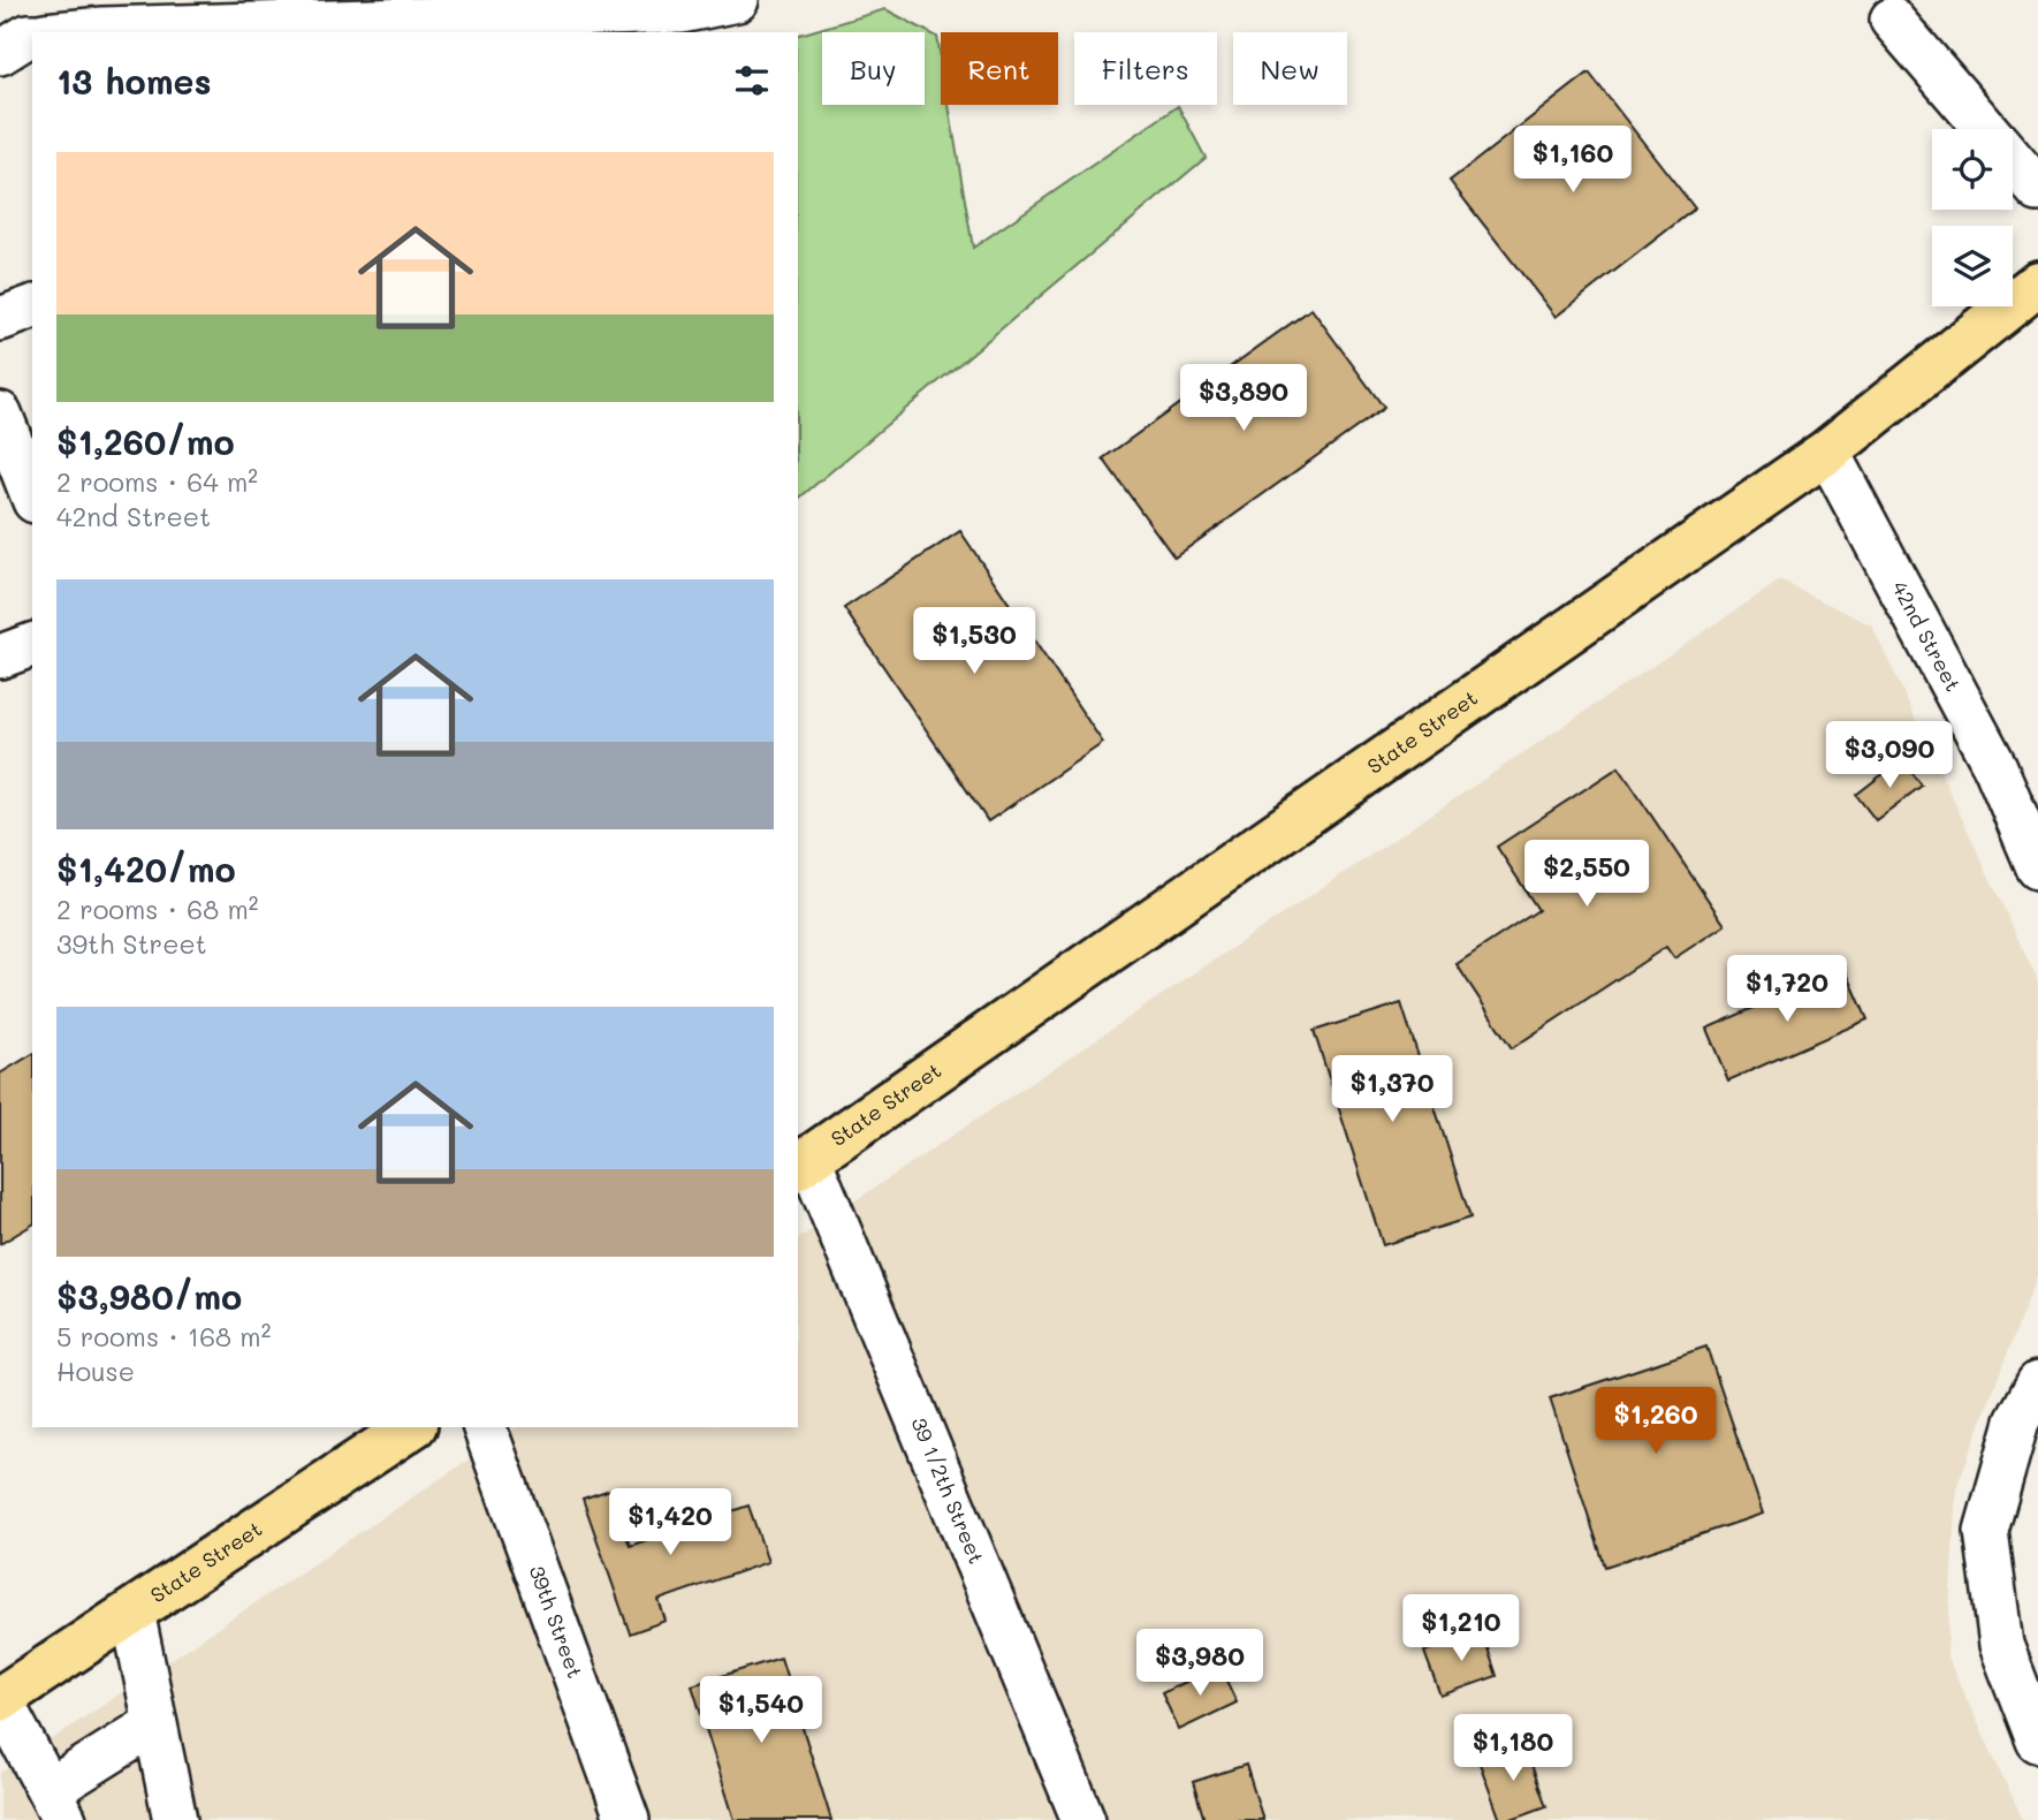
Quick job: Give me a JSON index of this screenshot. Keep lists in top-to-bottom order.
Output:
{
  "streets": {
    "main road": ["State Street"],
    "street": ["42nd Street", "39 1/2th Street", "39th Street"]
  },
  "crossings": [
    ["42nd Street", "State Street"],
    ["State Street", "39 1/2th Street"]
  ],
  "page": {
    "chip": [
      "Buy",
      "Rent",
      "Filters",
      "New"
    ],
    "heading": "13 homes",
    "price": [
      "$1,160",
      "$3,890",
      "$1,530",
      "$3,090",
      "$2,550",
      "$1,720",
      "$1,370",
      "$1,260",
      "$1,420",
      "$1,210",
      "$3,980",
      "$1,540",
      "$1,180"
    ],
    "list": [
      {
        "name": "$1,260/mo",
        "note": "2 rooms · 64 m² · 42nd Street"
      },
      {
        "name": "$1,420/mo",
        "note": "2 rooms · 68 m² · 39th Street"
      },
      {
        "name": "$3,980/mo",
        "note": "5 rooms · 168 m² · House"
      }
    ]
  }
}
